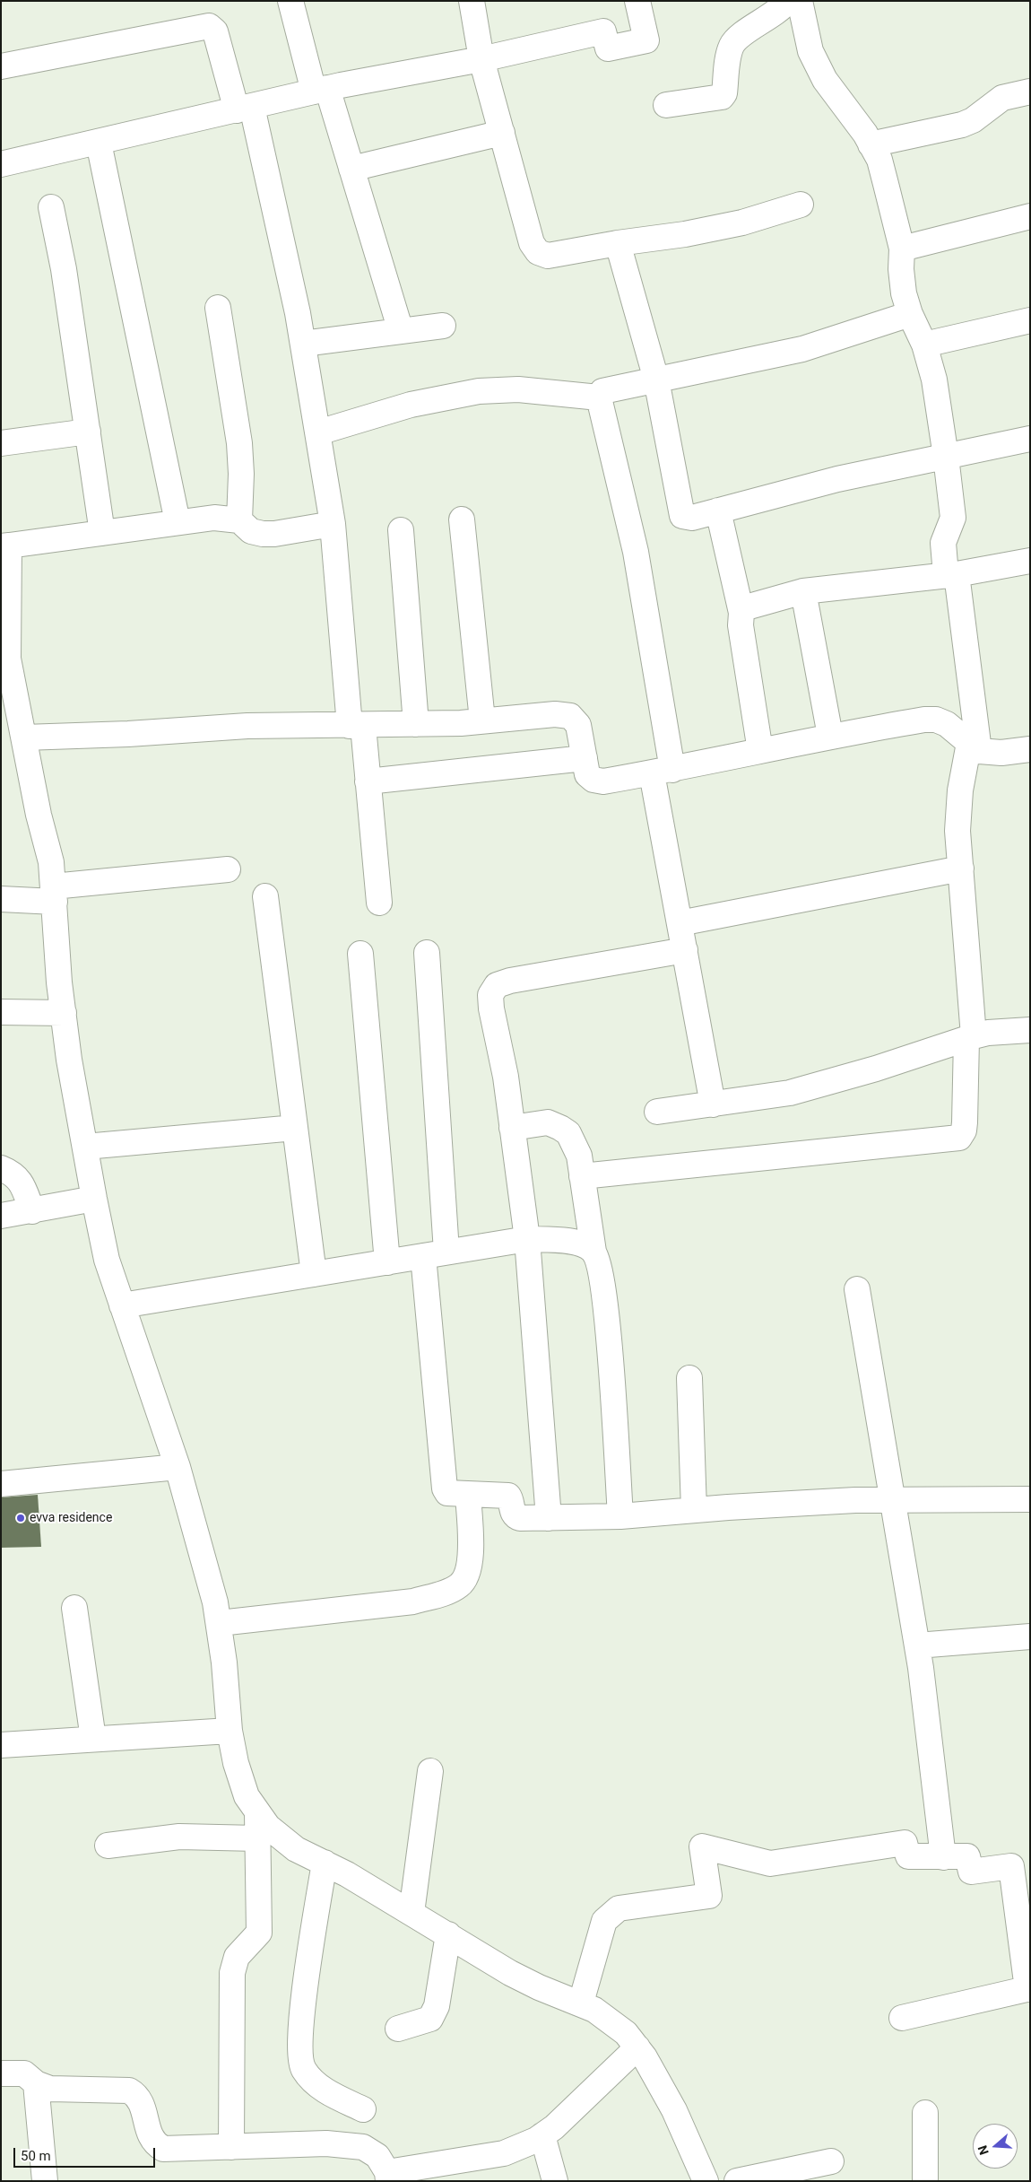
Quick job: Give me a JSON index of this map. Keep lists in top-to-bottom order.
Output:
{
  "places": ["evva residence"],
  "scale_bar": "50 m",
  "north": "left"
}
